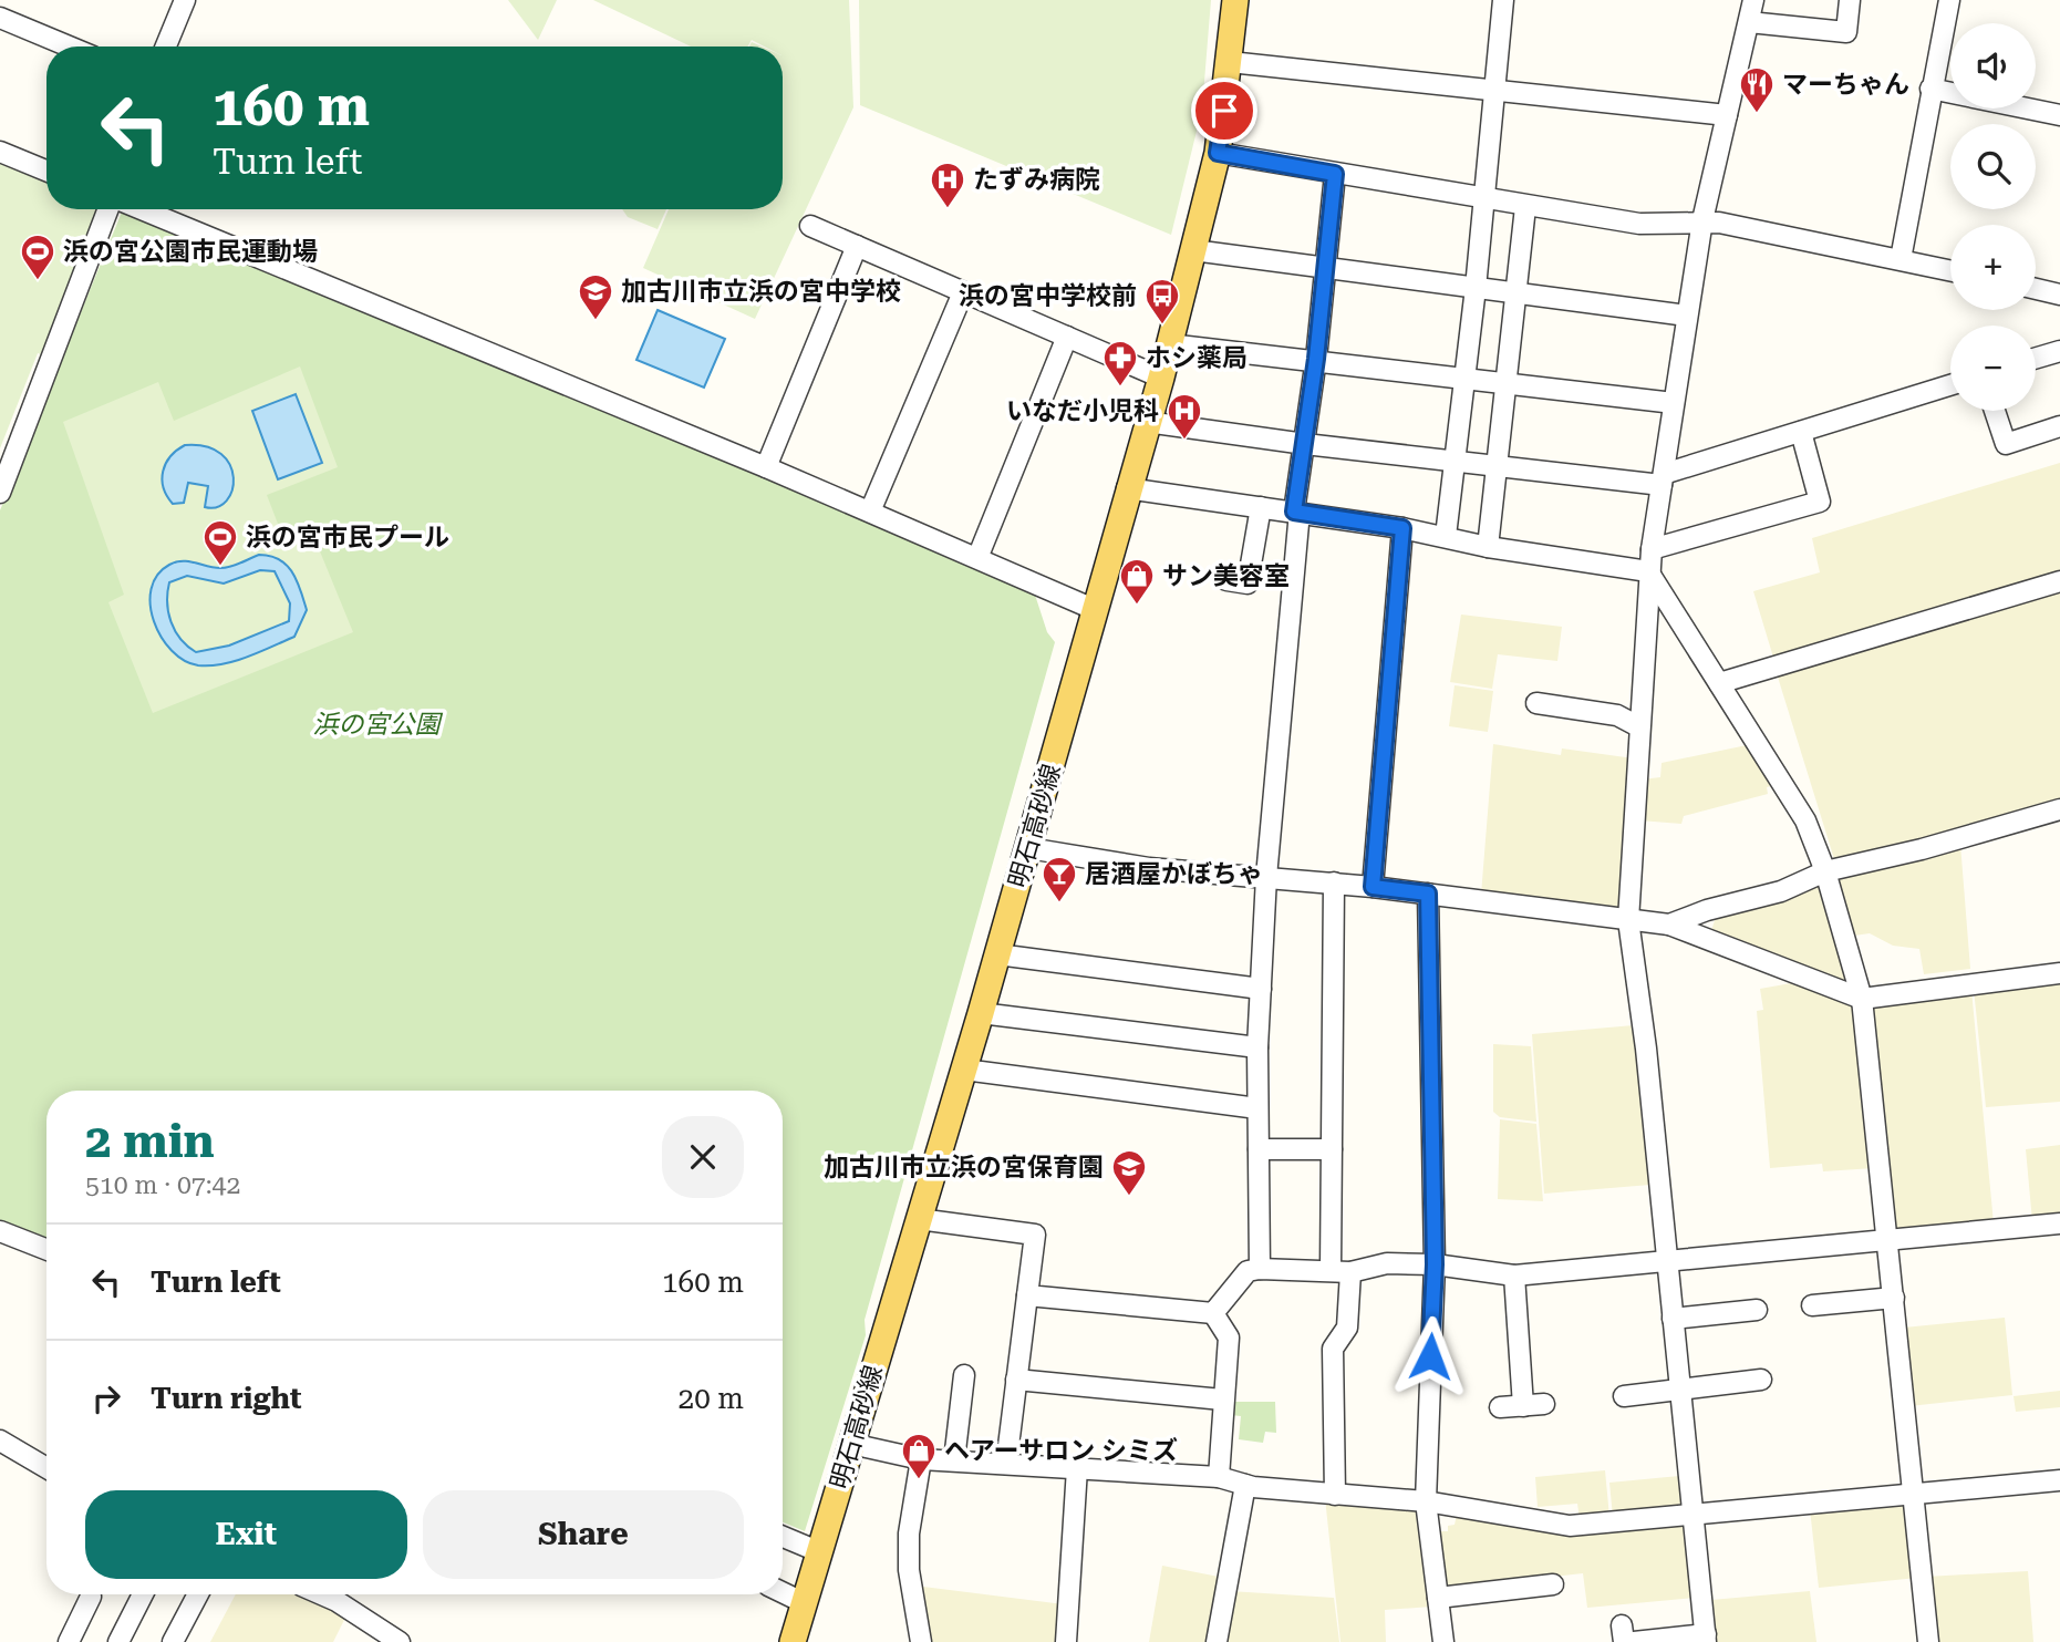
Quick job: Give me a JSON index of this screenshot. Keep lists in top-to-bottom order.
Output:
{
  "streets": {
    "main road": ["明石高砂線"]
  },
  "parks": ["浜の宮公園"],
  "places": {
    "restaurant": ["マーちゃん"],
    "hospital": ["たずみ病院", "いなだ小児科"],
    "sports": ["浜の宮公園市民運動場", "浜の宮市民プール"],
    "school or university": ["加古川市立浜の宮中学校", "加古川市立浜の宮保育園"],
    "bus stop": ["浜の宮中学校前"],
    "pharmacy": ["ホシ薬局"],
    "shop": ["サン美容室", "ヘアーサロン シミズ"],
    "bar": ["居酒屋かぼちゃ"]
  },
  "page": {
    "map_buttons": ["+", "−"],
    "turn": ["160 m", "Turn left"],
    "heading": ["2 min", "510 m · 07:42"],
    "list": [
      {
        "name": "Turn left",
        "value": "160 m"
      },
      {
        "name": "Turn right",
        "value": "20 m"
      }
    ],
    "buttons": ["Exit", "Share"]
  }
}
